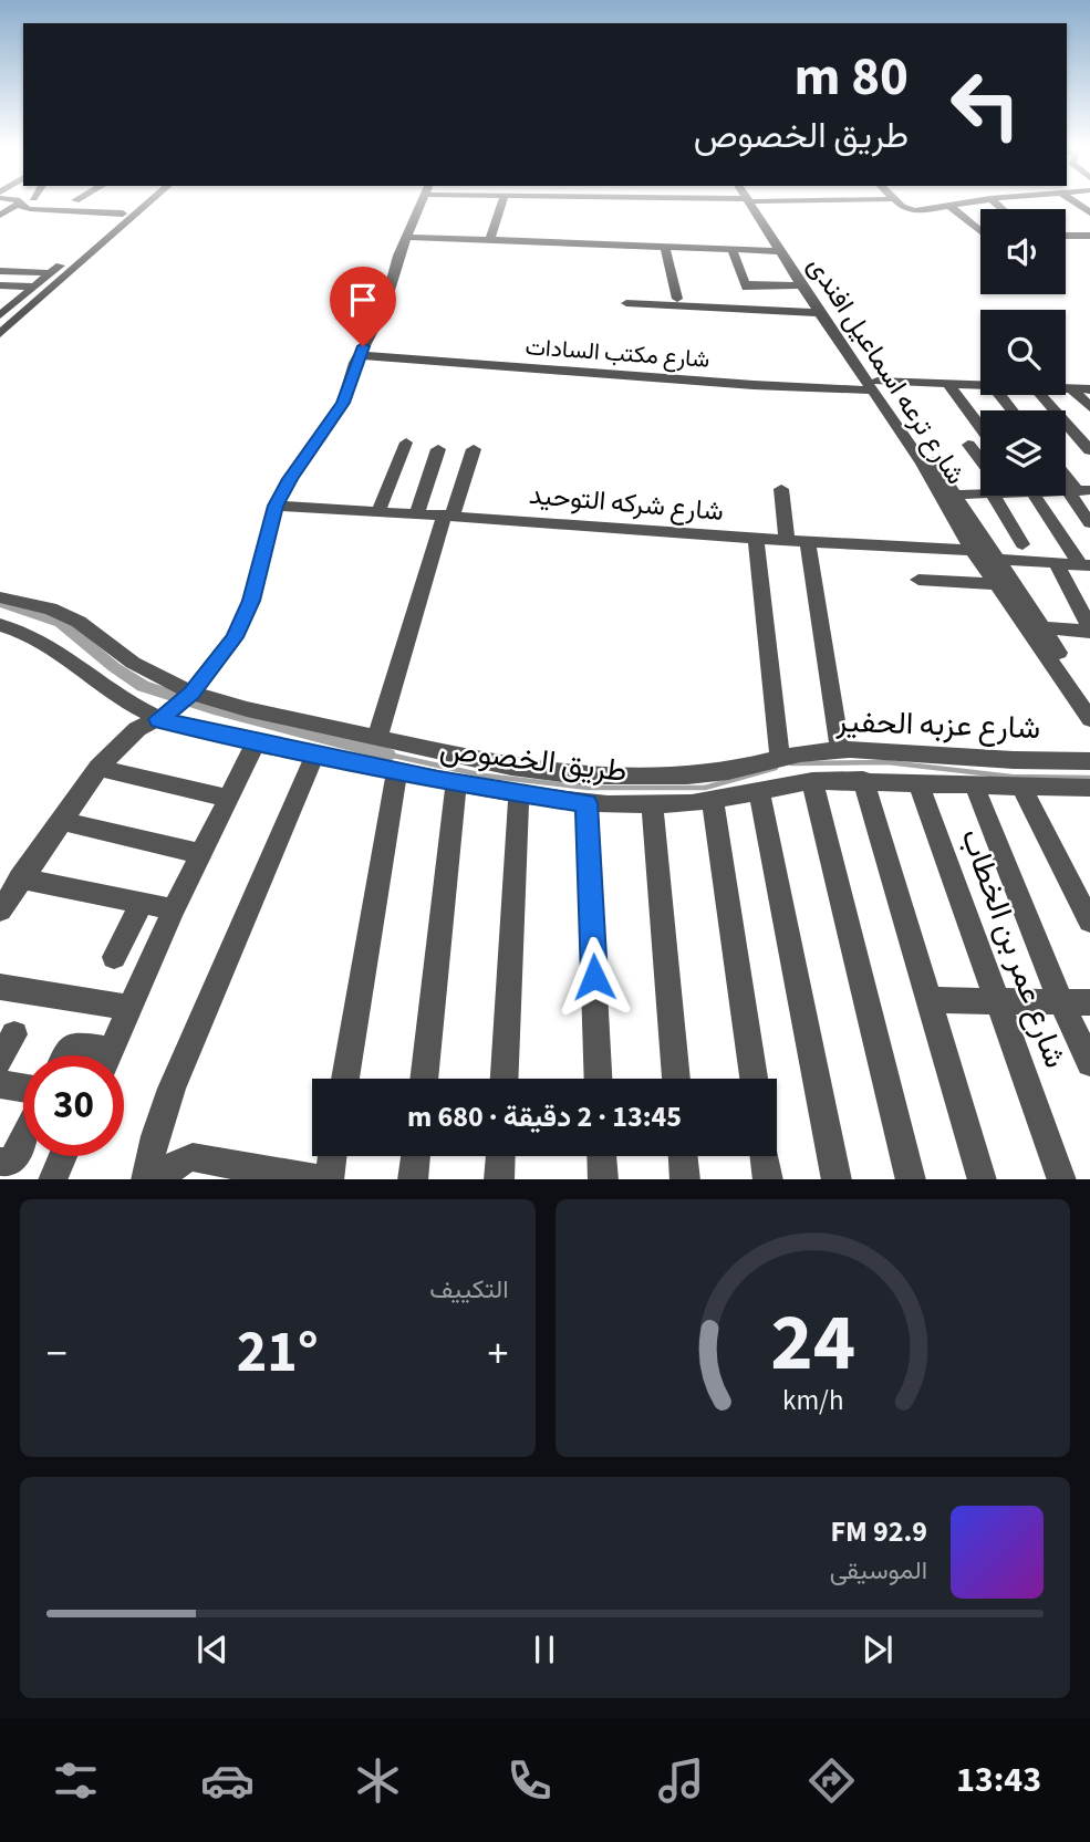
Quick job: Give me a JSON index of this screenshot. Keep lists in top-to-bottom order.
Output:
{
  "streets": {
    "street": [
      "شارع مكتب السادات",
      "شارع ترعه اسماعيل افندى",
      "شارع شركه التوحيد",
      "شارع عزبه الحفير",
      "طريق الخصوص",
      "شارع عمر بن الخطاب"
    ]
  },
  "crossings": [
    ["شارع مكتب السادات", "شارع ترعه اسماعيل افندى"],
    ["شارع ترعه اسماعيل افندى", "شارع شركه التوحيد"],
    ["طريق الخصوص", "شارع عمر بن الخطاب"]
  ],
  "page": {
    "turn": ["80 m", "طريق الخصوص"],
    "limit": "30",
    "trip": "13:45 · 2 دقيقة · 680 m",
    "tile": "التكييف",
    "heat": ["−", "21°", "+"],
    "song": ["92.9 FM", "الموسيقى"],
    "tabs": "13:43",
    "gauge": ["24", "km/h"]
  }
}
